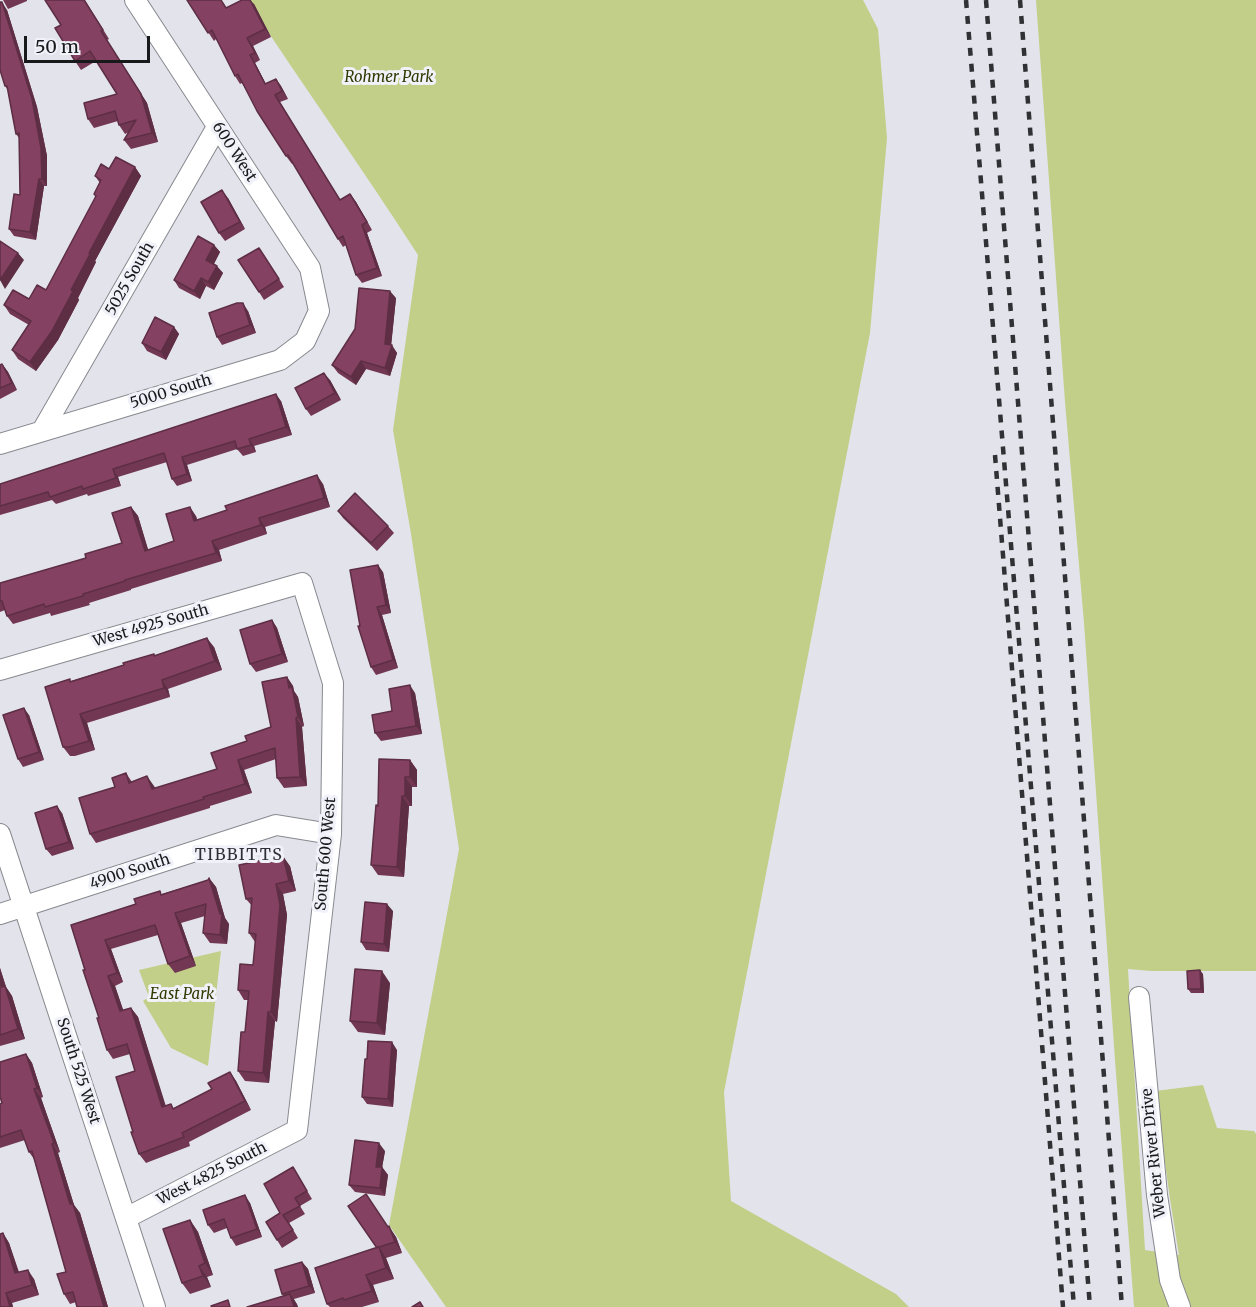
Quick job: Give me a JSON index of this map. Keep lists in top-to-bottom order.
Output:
{
  "streets": {
    "street": [
      "600 West",
      "5025 South",
      "5000 South",
      "West 4925 South",
      "South 600 West",
      "4900 South",
      "South 525 West",
      "Weber River Drive",
      "West 4825 South"
    ]
  },
  "crossings": [
    ["600 West", "5025 South"],
    ["600 West", "5000 South"],
    ["5025 South", "5000 South"],
    ["West 4925 South", "South 600 West"],
    ["South 600 West", "4900 South"],
    ["South 600 West", "West 4825 South"],
    ["4900 South", "South 525 West"],
    ["South 525 West", "West 4825 South"]
  ],
  "districts": ["TIBBITTS"],
  "parks": ["Rohmer Park", "East Park"],
  "scale_bar": "50 m"
}
